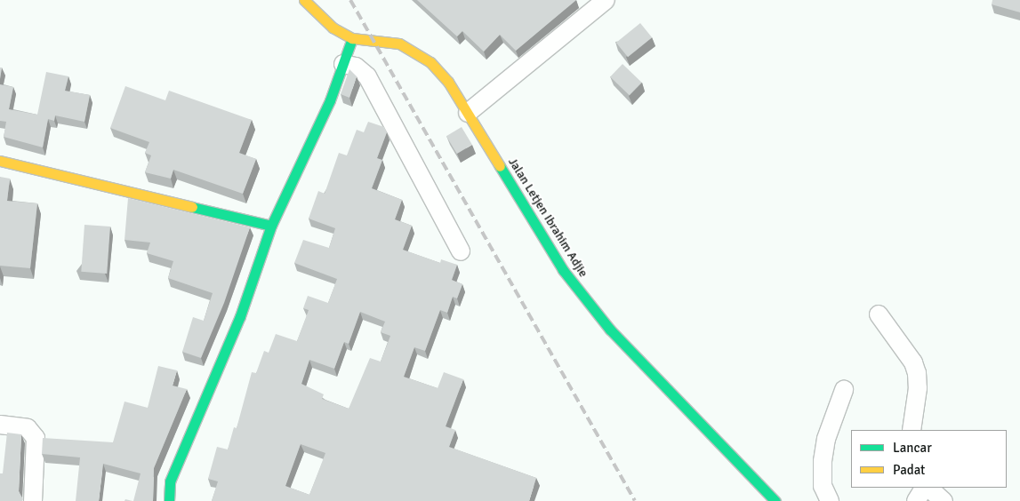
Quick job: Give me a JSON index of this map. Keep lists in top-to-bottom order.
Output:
{
  "streets": {
    "main road": ["Jalan Letjen Ibrahim Adjie"]
  },
  "legend": ["Lancar", "Padat"]
}
